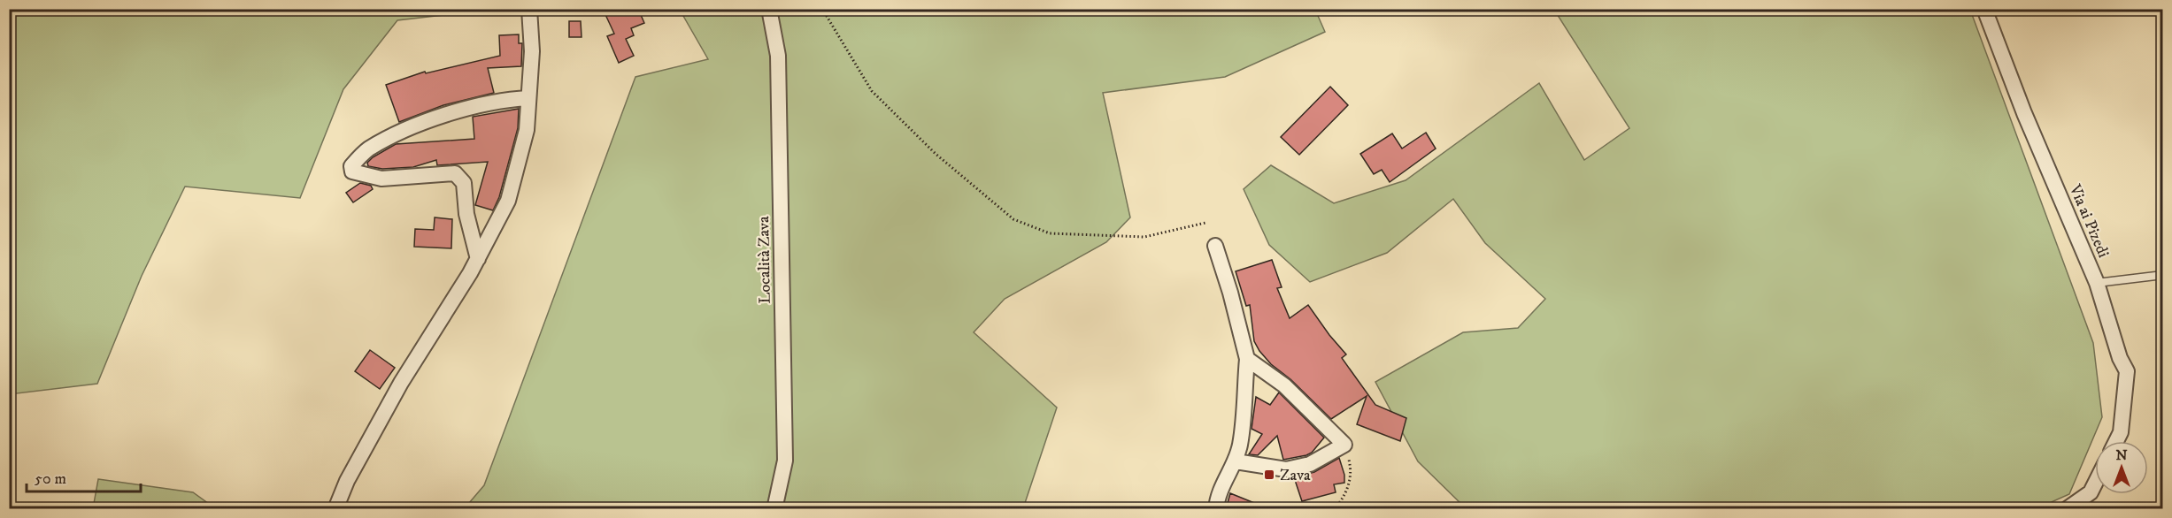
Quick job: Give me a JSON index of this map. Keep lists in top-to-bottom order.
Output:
{
  "streets": {
    "street": ["Via ai Pizedi", "Località Zava"]
  },
  "places": {
    "transit": ["Zava"]
  },
  "scale_bar": "50 m",
  "north": "top"
}
